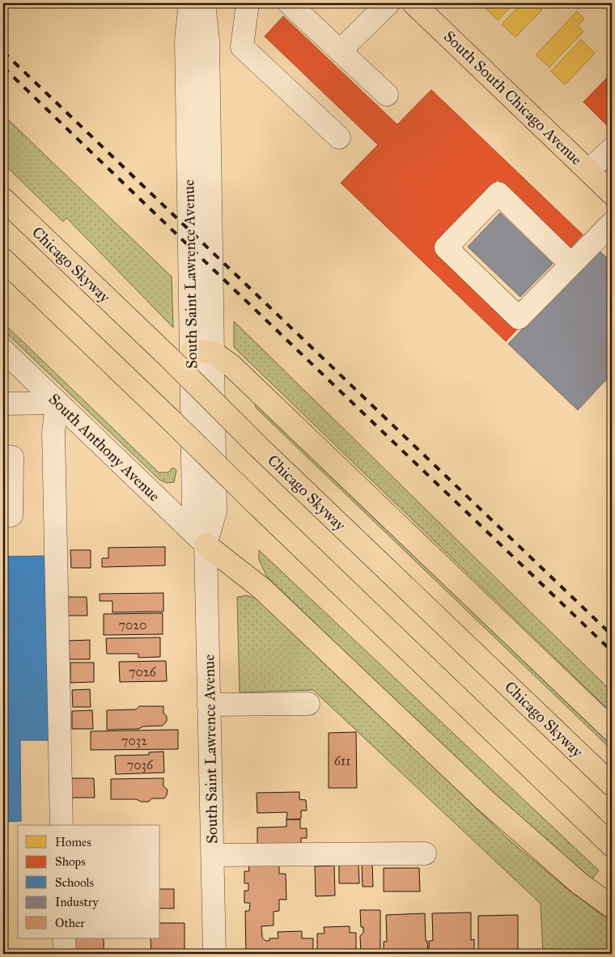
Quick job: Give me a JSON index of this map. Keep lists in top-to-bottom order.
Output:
{
  "streets": {
    "main road": ["South South Chicago Avenue", "Chicago Skyway"],
    "street": ["South Saint Lawrence Avenue", "South Anthony Avenue"]
  },
  "crossings": [
    ["South Saint Lawrence Avenue", "South Anthony Avenue"]
  ],
  "house_numbers": [
    "7020",
    "7026",
    "7032",
    "611",
    "7036"
  ],
  "legend": [
    "Homes",
    "Shops",
    "Schools",
    "Industry",
    "Other"
  ]
}
